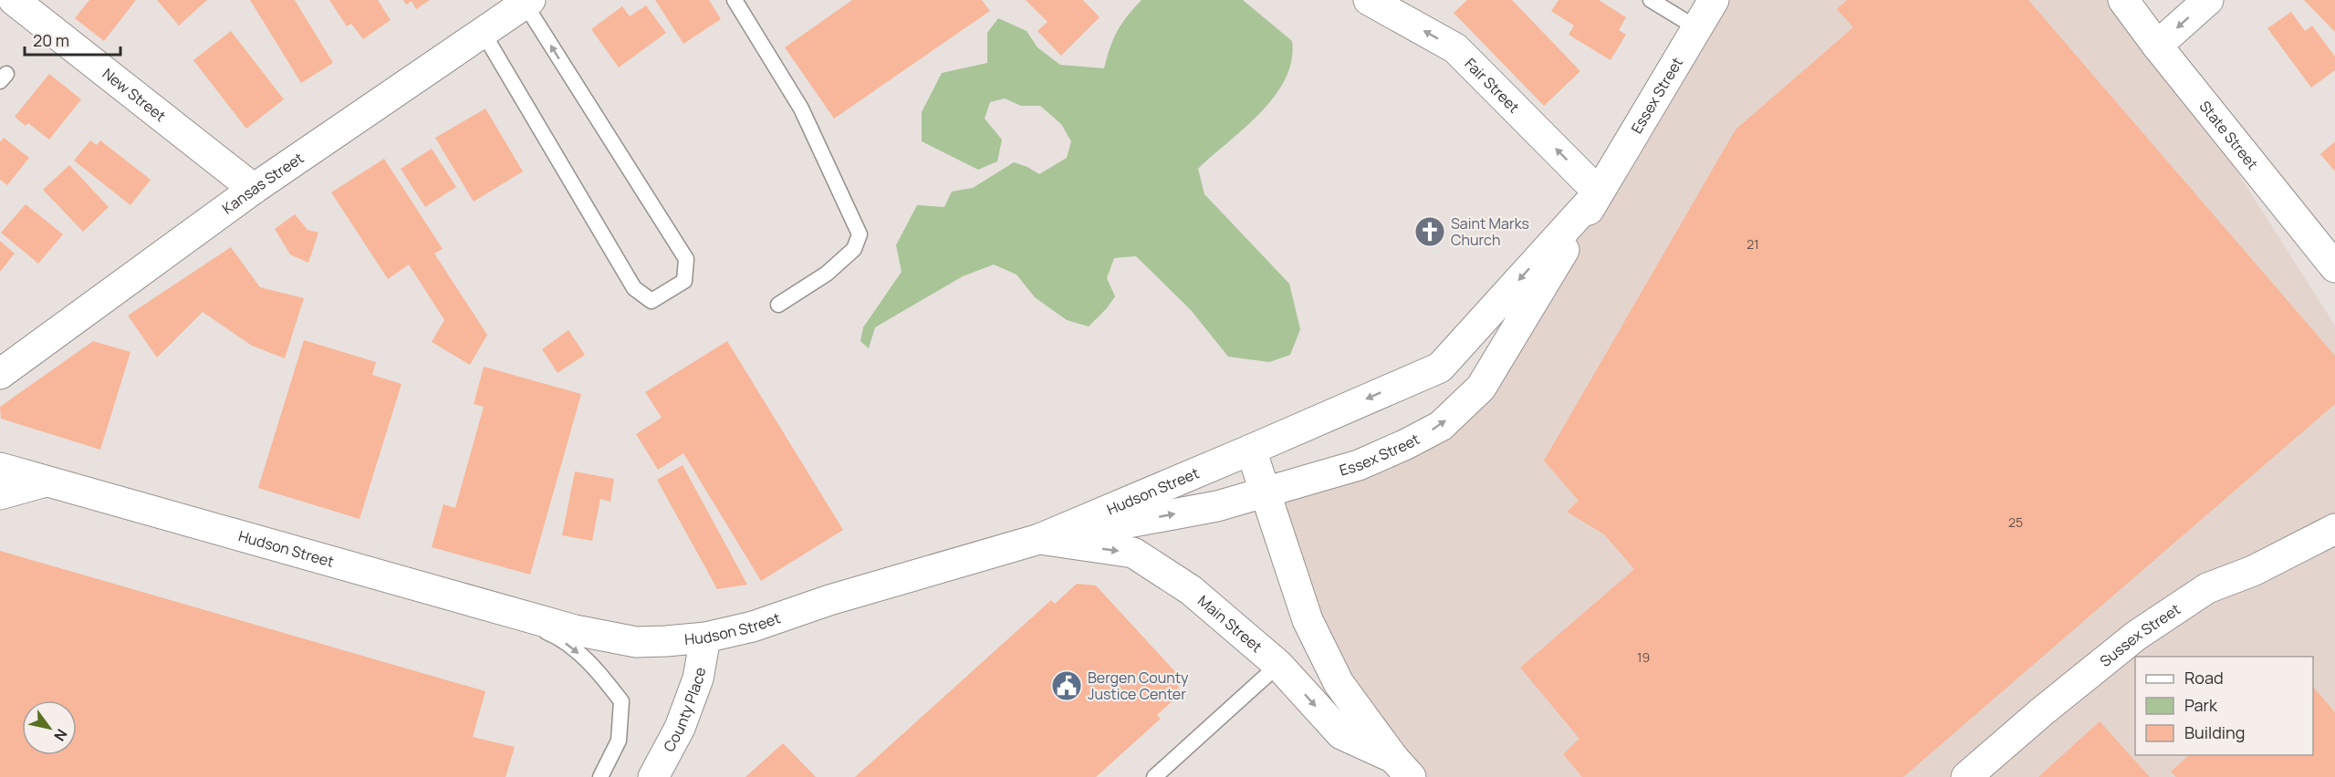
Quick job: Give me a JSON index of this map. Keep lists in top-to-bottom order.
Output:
{
  "streets": {
    "main road": [
      "Fair Street",
      "New Street",
      "Essex Street",
      "State Street",
      "Kansas Street",
      "Hudson Street",
      "Main Street",
      "Sussex Street",
      "County Place"
    ]
  },
  "crossings": [
    ["Fair Street", "Essex Street"],
    ["New Street", "Kansas Street"],
    ["Essex Street", "Hudson Street"],
    ["Essex Street", "Main Street"],
    ["Hudson Street", "Main Street"],
    ["Hudson Street", "County Place"]
  ],
  "one_way": ["Fair Street", "Main Street"],
  "places": {
    "church": ["Saint Marks Church"],
    "public building": ["Bergen County Justice Center"]
  },
  "house_numbers": ["21", "25", "19"],
  "legend": ["Road", "Park", "Building"],
  "scale_bar": "20 m",
  "north": "bottom right"
}
